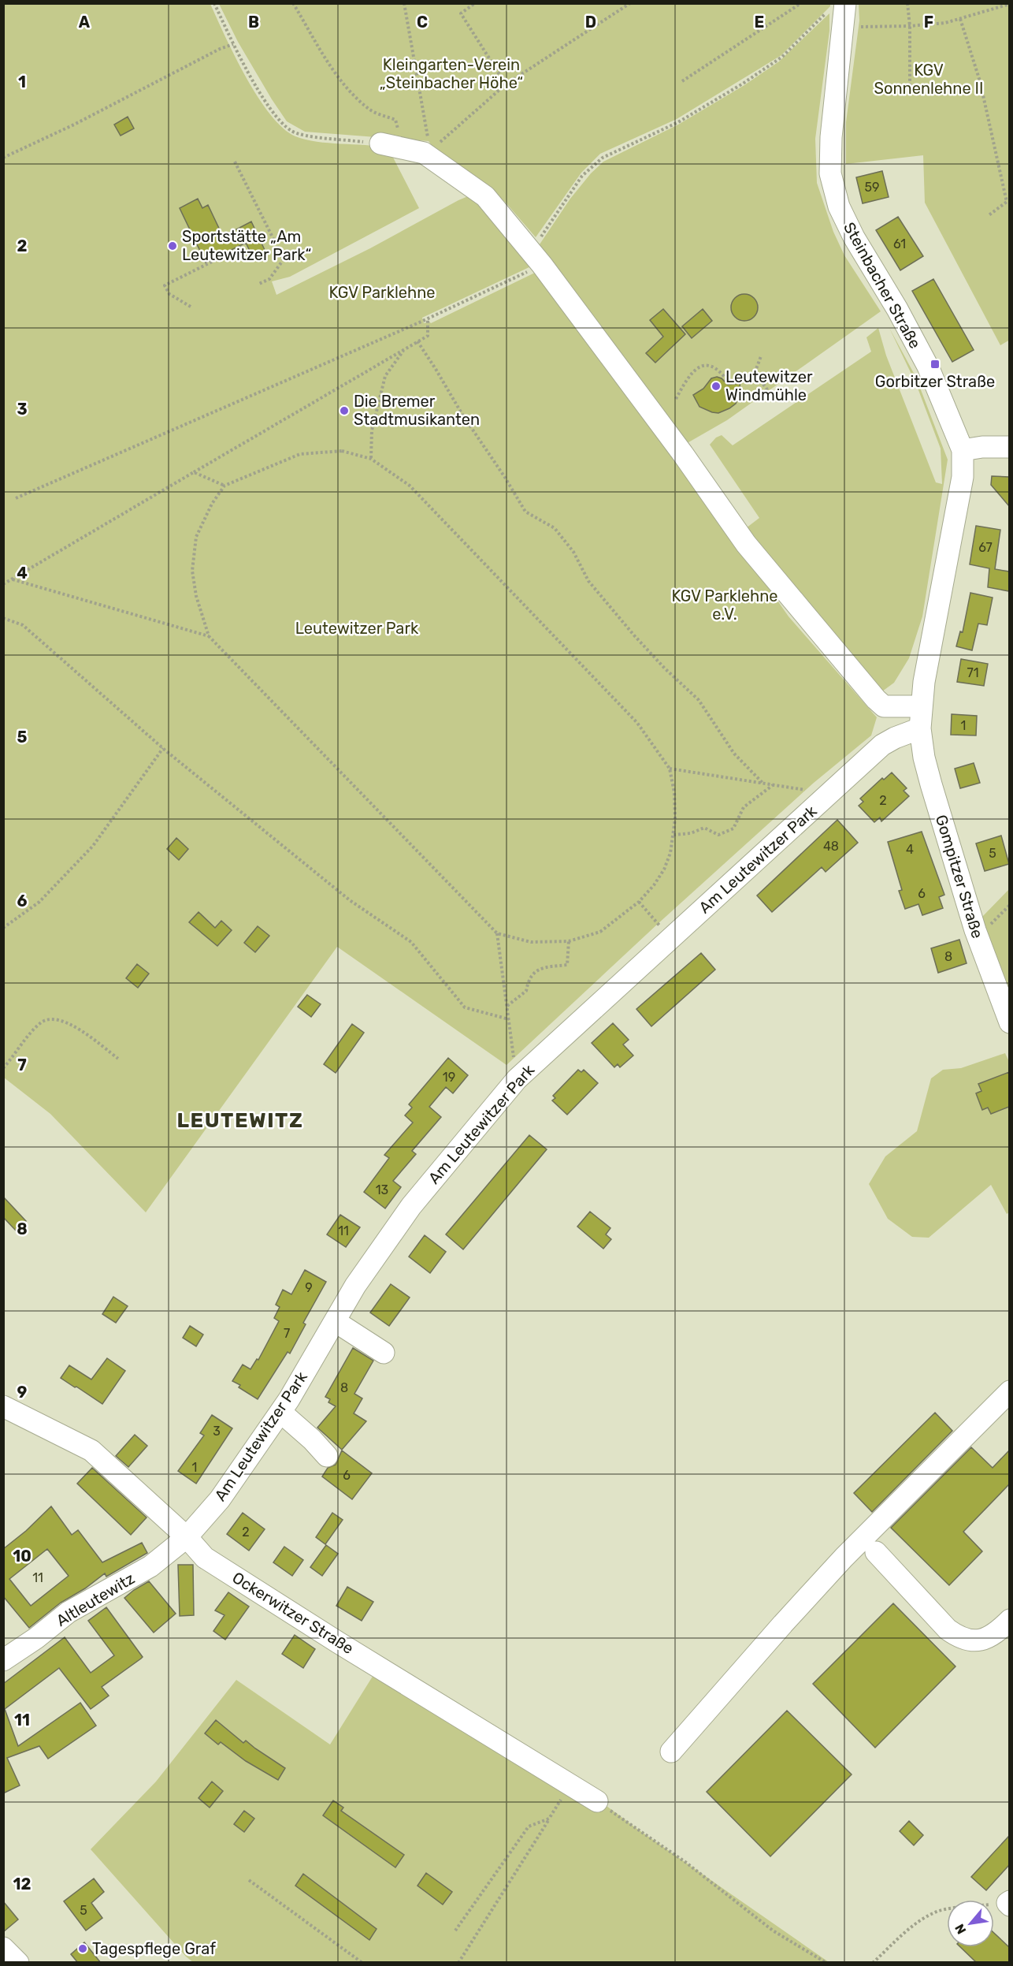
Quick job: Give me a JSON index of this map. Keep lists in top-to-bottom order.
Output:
{
  "streets": {
    "street": [
      "Steinbacher Straße",
      "Am Leutewitzer Park",
      "Gompitzer Straße",
      "Altleutewitz",
      "Ockerwitzer Straße"
    ]
  },
  "crossings": [
    ["Steinbacher Straße", "Am Leutewitzer Park"],
    ["Steinbacher Straße", "Gompitzer Straße"],
    ["Am Leutewitzer Park", "Gompitzer Straße"],
    ["Am Leutewitzer Park", "Altleutewitz"],
    ["Am Leutewitzer Park", "Ockerwitzer Straße"],
    ["Altleutewitz", "Ockerwitzer Straße"]
  ],
  "districts": ["LEUTEWITZ"],
  "parks": [
    "Kleingarten-Verein „Steinbacher Höhe“",
    "KGV Sonnenlehne II",
    "KGV Parklehne",
    "KGV Parklehne e.V.",
    "Leutewitzer Park"
  ],
  "places": {
    "other": [
      "Sportstätte „Am Leutewitzer Park“",
      "Leutewitzer Windmühle",
      "Die Bremer Stadtmusikanten",
      "Tagespflege Graf"
    ],
    "transit": ["Gorbitzer Straße"]
  },
  "house_numbers": [
    "59",
    "61",
    "67",
    "71",
    "1",
    "2",
    "48",
    "4",
    "5",
    "6",
    "8",
    "19",
    "13",
    "11",
    "9",
    "7",
    "8",
    "3",
    "1",
    "6",
    "2",
    "11",
    "5"
  ],
  "north": "bottom left",
  "grid": {
    "columns": [
      "A",
      "B",
      "C",
      "D",
      "E",
      "F"
    ],
    "rows": [
      "1",
      "2",
      "3",
      "4",
      "5",
      "6",
      "7",
      "8",
      "9",
      "10",
      "11",
      "12"
    ]
  }
}
